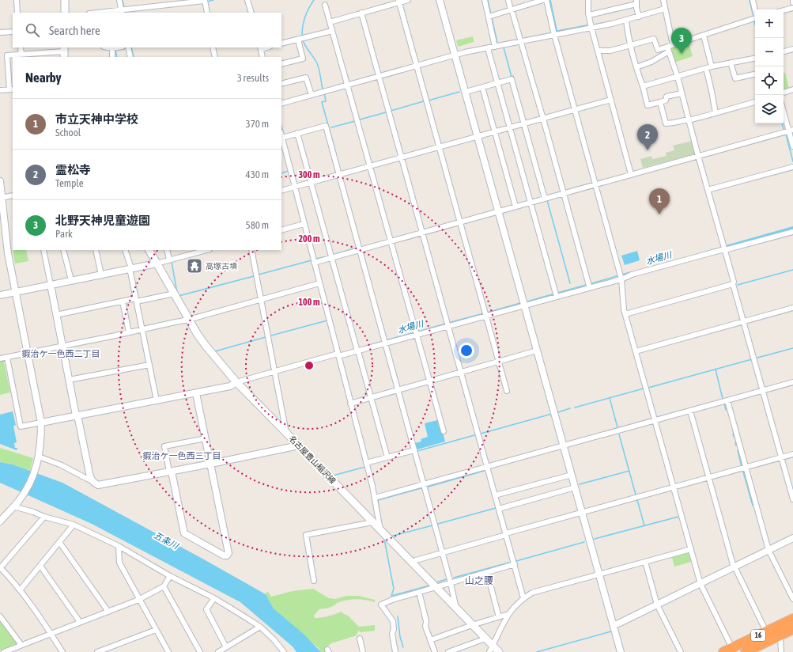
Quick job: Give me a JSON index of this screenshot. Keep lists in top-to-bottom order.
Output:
{
  "streets": {
    "highway": ["16"],
    "main road": ["名古屋豊山稲沢線"]
  },
  "districts": ["鍜治ケ一色西二丁目", "鍜治ケ一色西三丁目", "山之腰"],
  "water": ["水場川", "五条川"],
  "places": {
    "temple": ["高塚古墳"]
  },
  "page": {
    "map_buttons": ["+", "−"],
    "search": "Search here",
    "pins": ["3", "2", "1"],
    "heading": ["Nearby", "3 results"],
    "list": [
      {
        "mark": "1",
        "name": "市立天神中学校",
        "note": "School",
        "value": "370 m"
      },
      {
        "mark": "2",
        "name": "霊松寺",
        "note": "Temple",
        "value": "430 m"
      },
      {
        "mark": "3",
        "name": "北野天神児童遊園",
        "note": "Park",
        "value": "580 m"
      }
    ]
  },
  "rings": ["300 m", "200 m", "100 m"]
}
